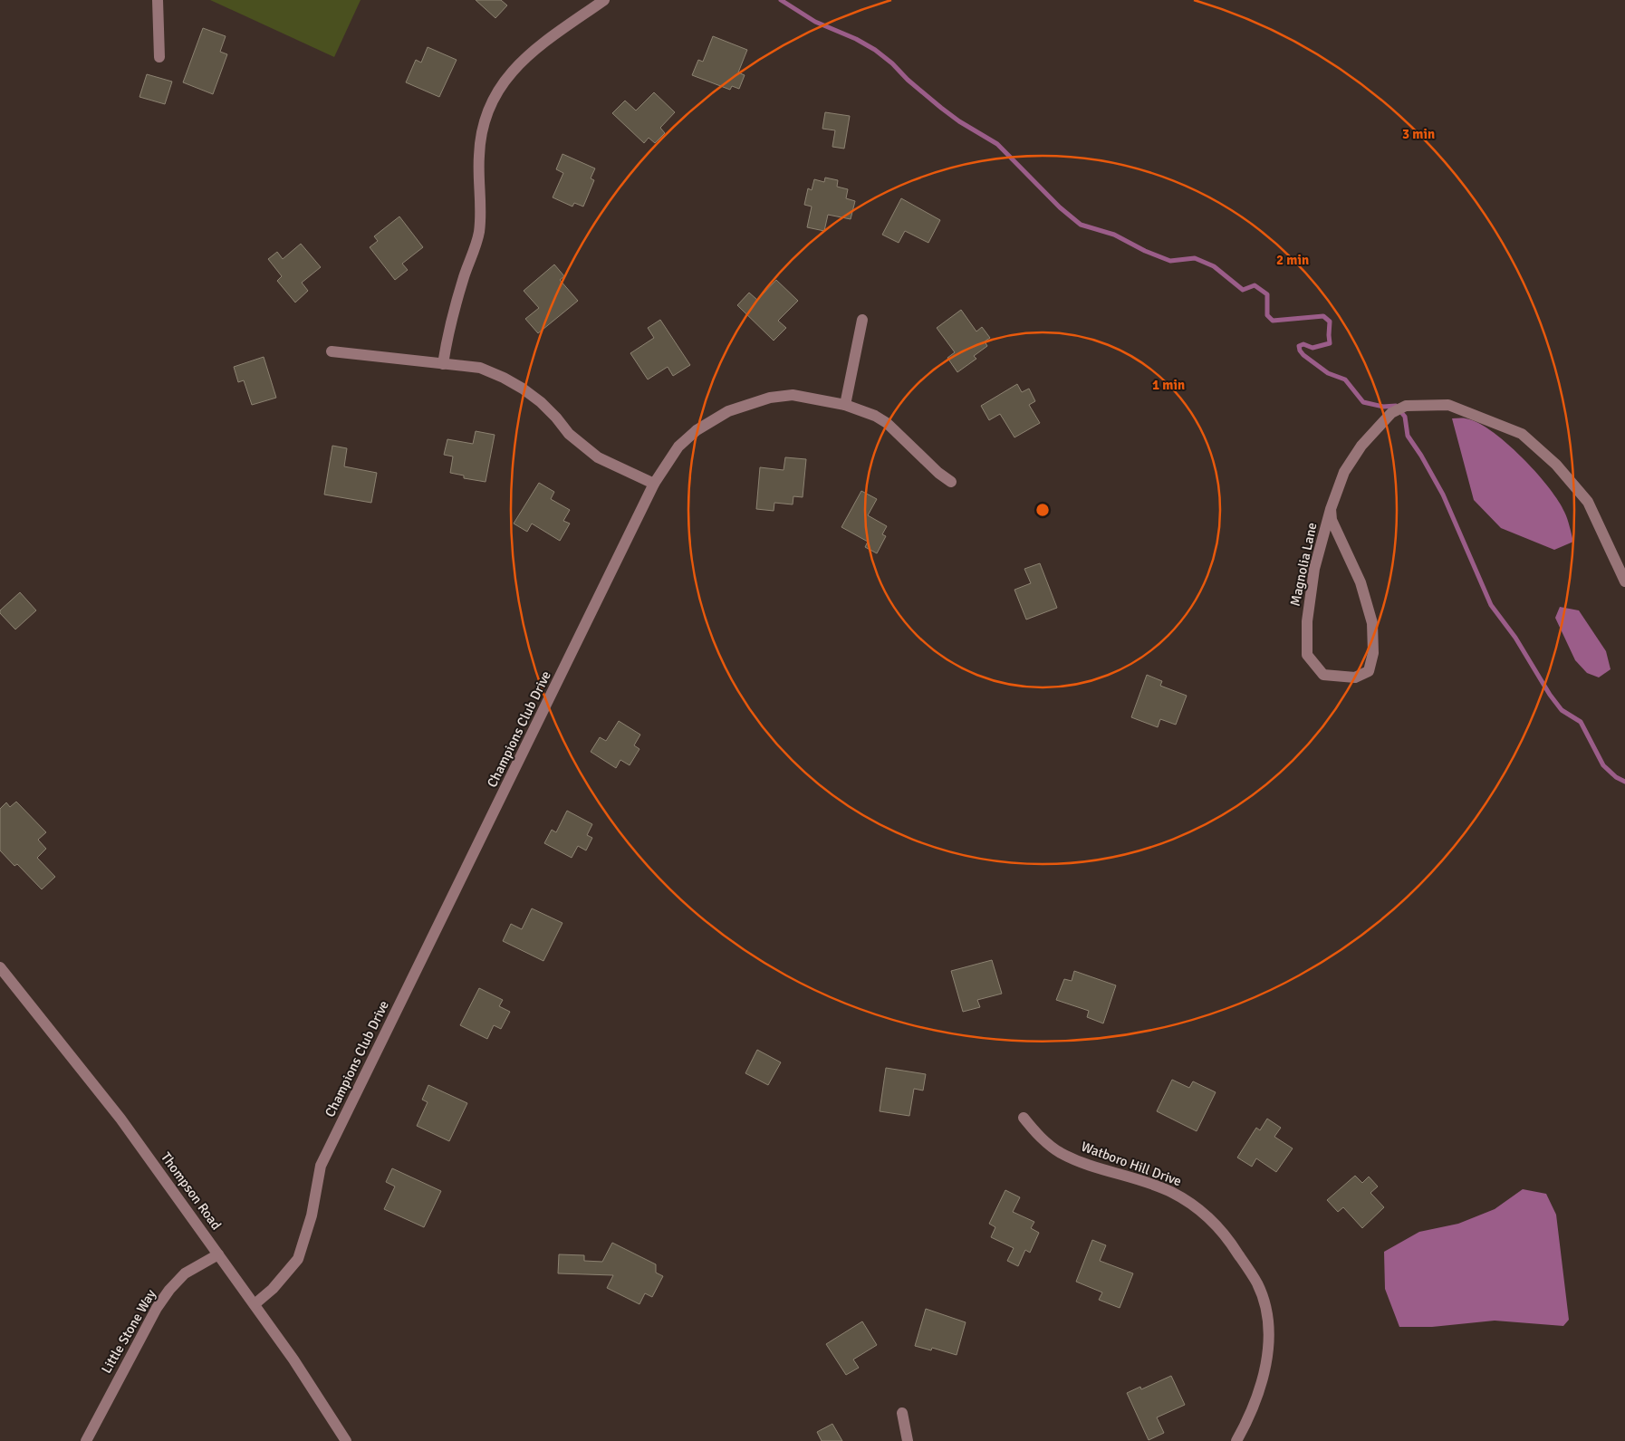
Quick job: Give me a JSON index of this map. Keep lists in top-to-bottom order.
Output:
{
  "streets": {
    "street": [
      "Magnolia Lane",
      "Champions Club Drive",
      "Watboro Hill Drive",
      "Thompson Road",
      "Little Stone Way"
    ]
  },
  "crossings": [
    ["Champions Club Drive", "Thompson Road"],
    ["Thompson Road", "Little Stone Way"]
  ],
  "rings": ["3 min", "2 min", "1 min"]
}
